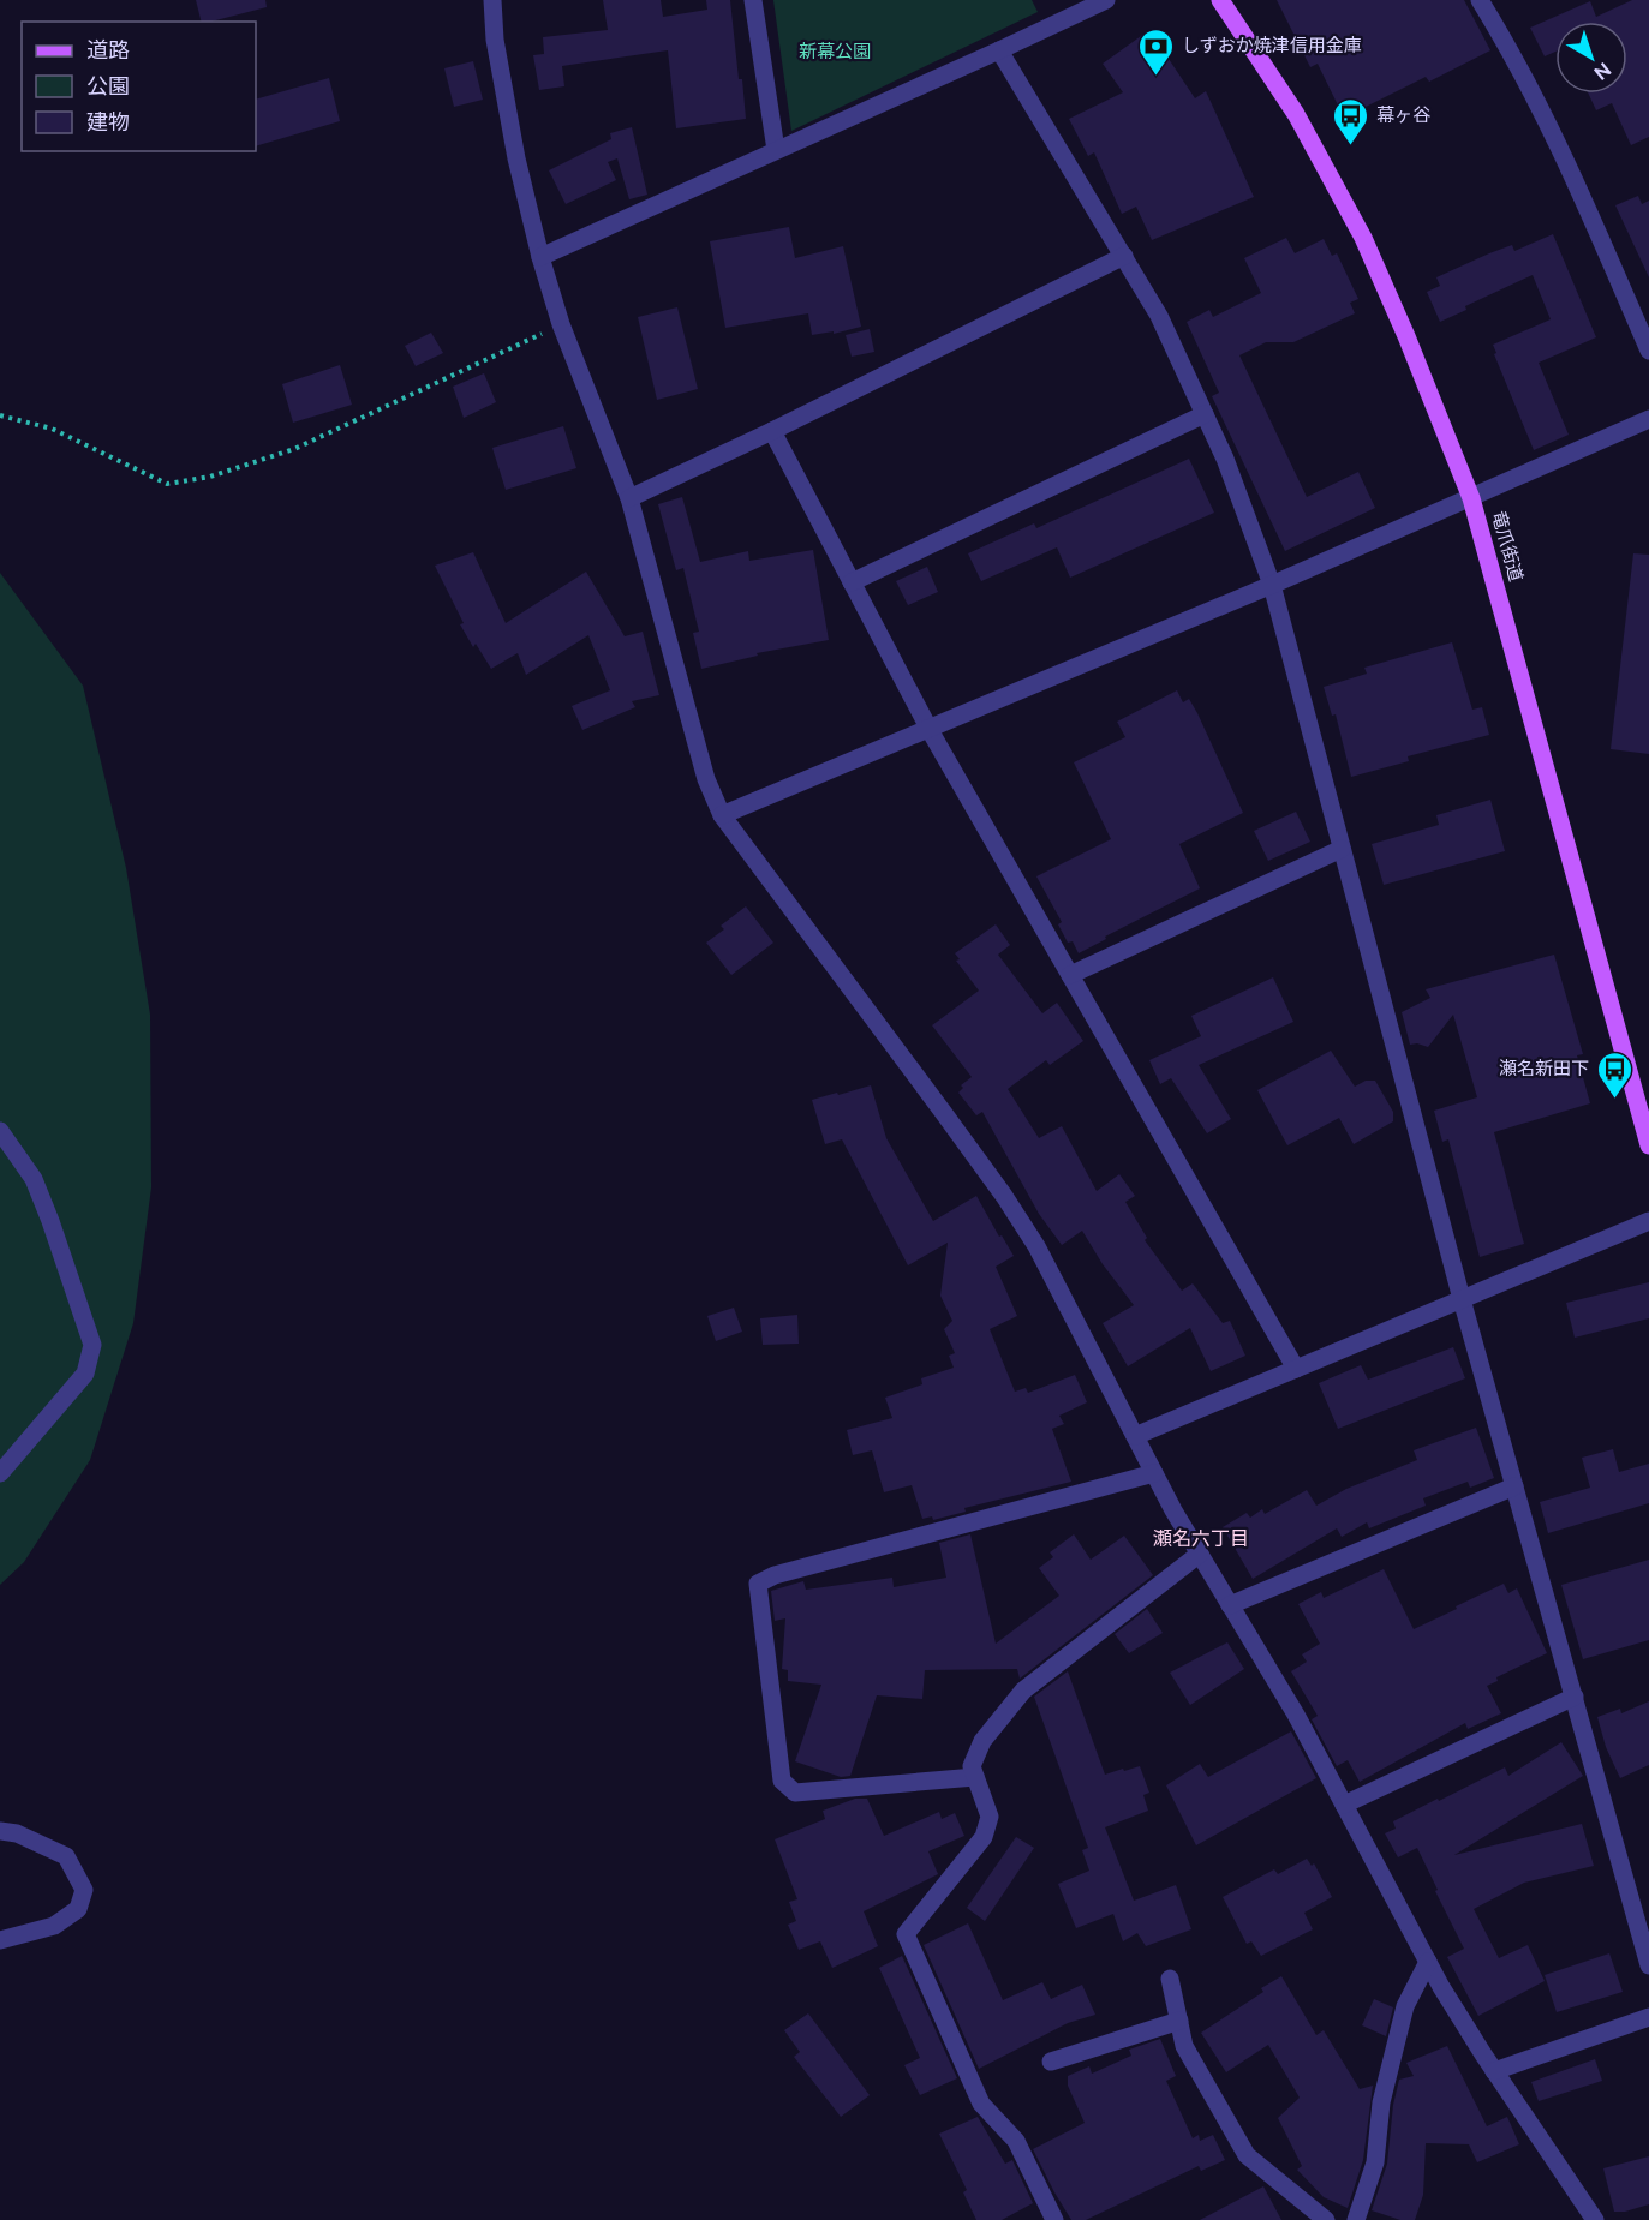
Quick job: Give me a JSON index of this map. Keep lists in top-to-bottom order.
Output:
{
  "streets": {
    "main road": ["竜爪街道"]
  },
  "districts": ["瀬名六丁目"],
  "parks": ["新幕公園"],
  "places": {
    "bank": ["しずおか焼津信用金庫"],
    "bus stop": ["幕ヶ谷", "瀬名新田下"]
  },
  "legend": ["道路", "公園", "建物"],
  "north": "bottom right"
}
